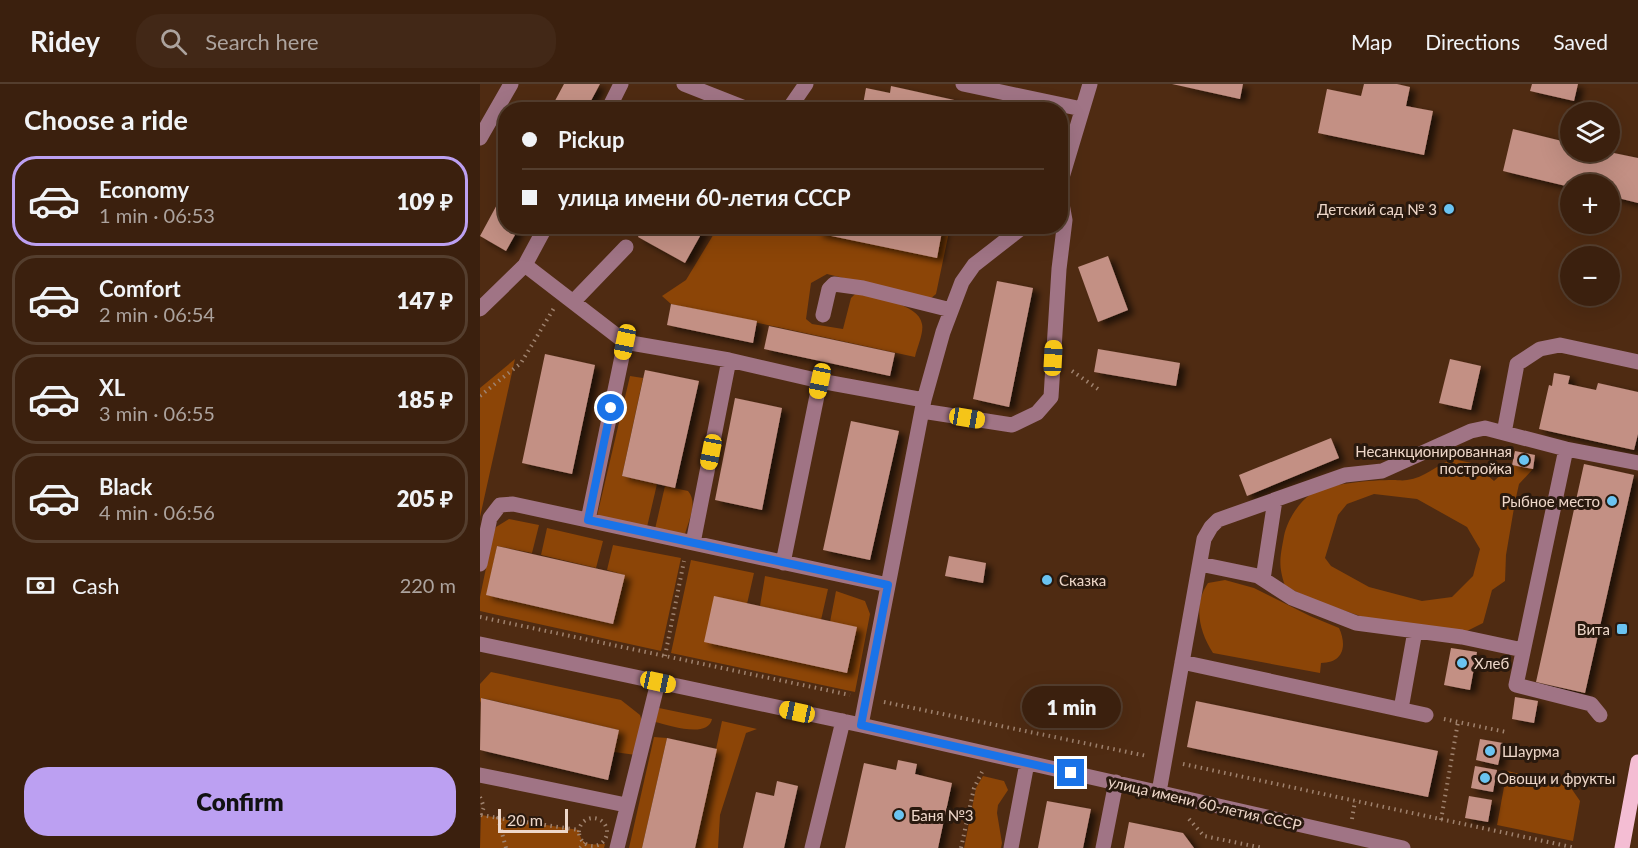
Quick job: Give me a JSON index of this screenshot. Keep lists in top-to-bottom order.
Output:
{
  "streets": {
    "street": ["улица имени 60-летия СССР"]
  },
  "places": {
    "other": [
      "Детский сад № 3",
      "Несанкционированная постройка",
      "Рыбное место",
      "Сказка",
      "Хлеб",
      "Шаурма",
      "Овощи и фрукты",
      "Баня №3"
    ],
    "transit": ["Вита"]
  },
  "scale_bar": "20 m",
  "page": {
    "header": "Ridey",
    "search": "Search here",
    "nav": ["Map", "Directions", "Saved"],
    "heading": "Choose a ride",
    "map_buttons": ["+", "−"],
    "banner": ["Pickup", "улица имени 60-летия СССР"],
    "list": [
      {
        "name": "Economy",
        "note": "1 min · 06:53",
        "value": "109 ₽"
      },
      {
        "name": "Comfort",
        "note": "2 min · 06:54",
        "value": "147 ₽"
      },
      {
        "name": "XL",
        "note": "3 min · 06:55",
        "value": "185 ₽"
      },
      {
        "name": "Black",
        "note": "4 min · 06:56",
        "value": "205 ₽"
      }
    ],
    "pay": ["Cash", "220 m"],
    "bubble": "1 min",
    "buttons": "Confirm",
    "scale": "20 m"
  }
}
